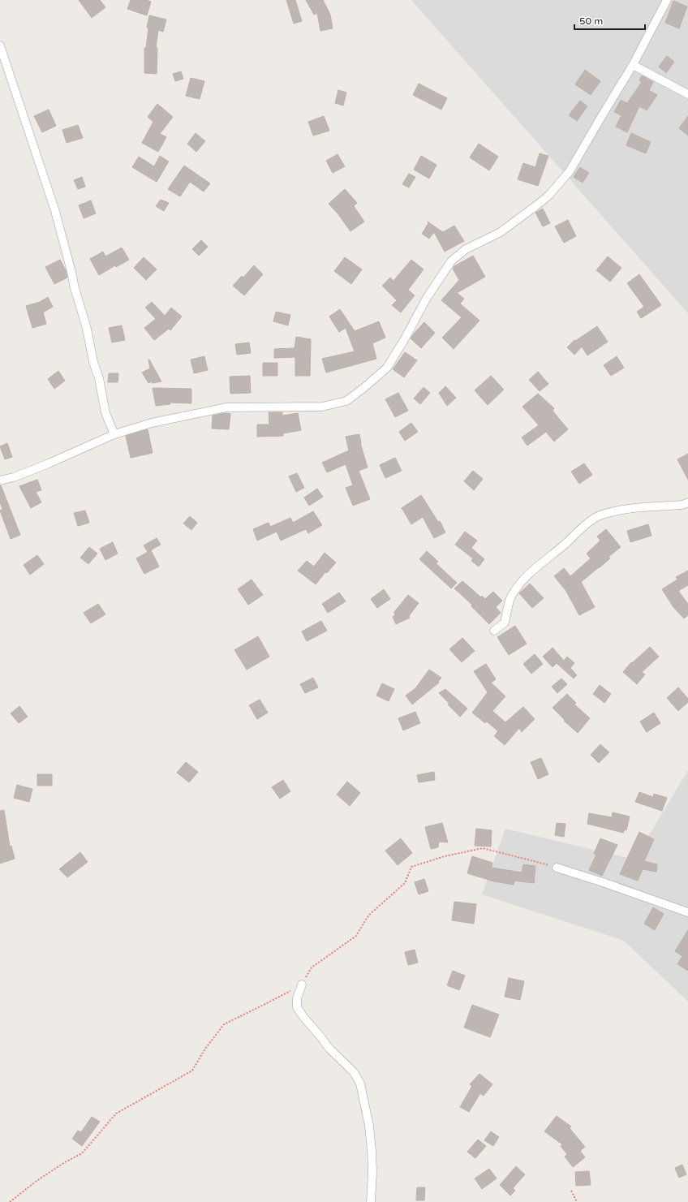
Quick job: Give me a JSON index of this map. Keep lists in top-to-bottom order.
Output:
{
  "scale_bar": "50 m"
}
